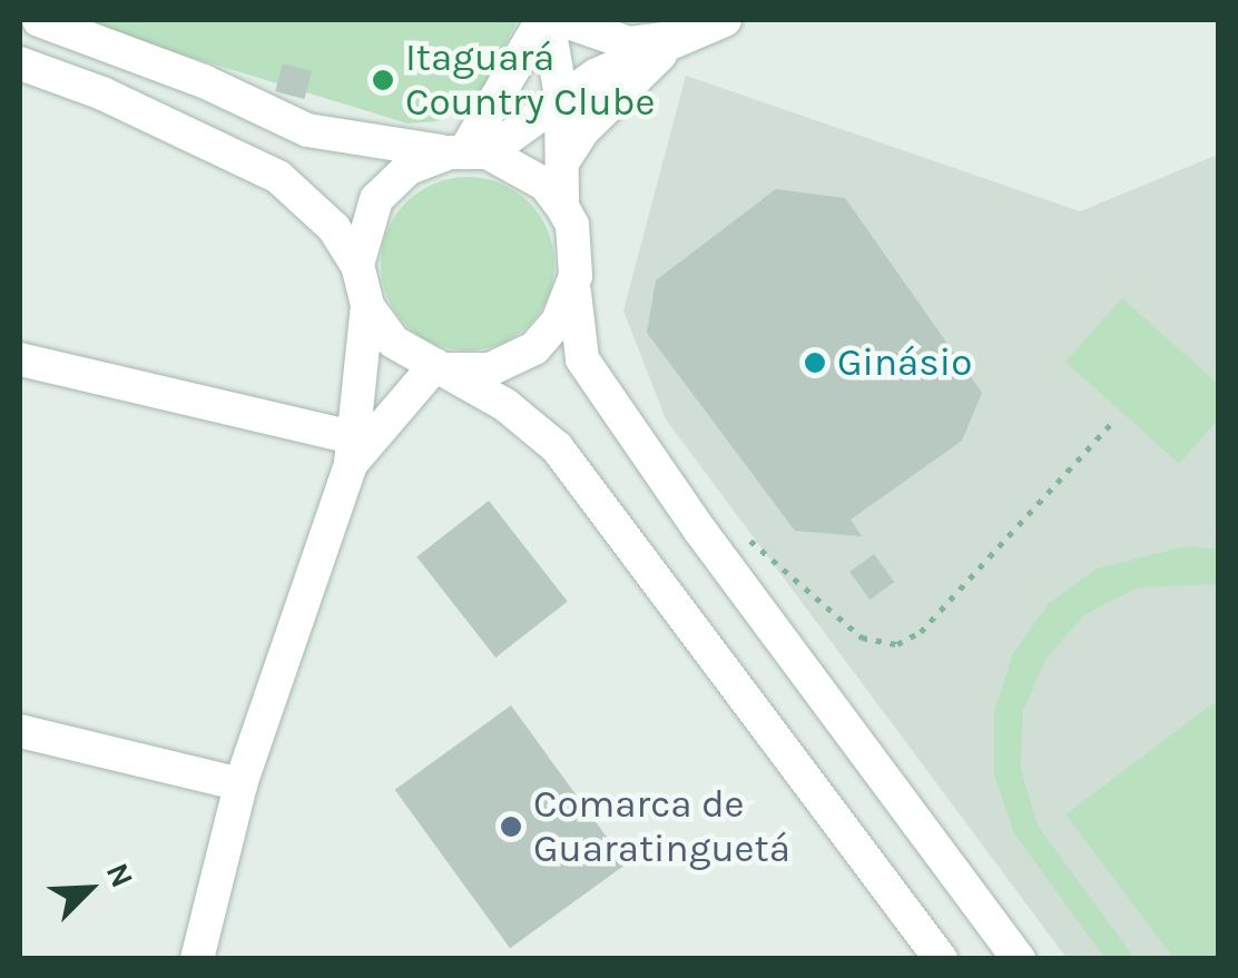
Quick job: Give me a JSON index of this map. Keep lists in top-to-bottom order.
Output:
{
  "places": ["Itaguará Country Clube", "Ginásio", "Comarca de Guaratinguetá"],
  "north": "top right"
}
